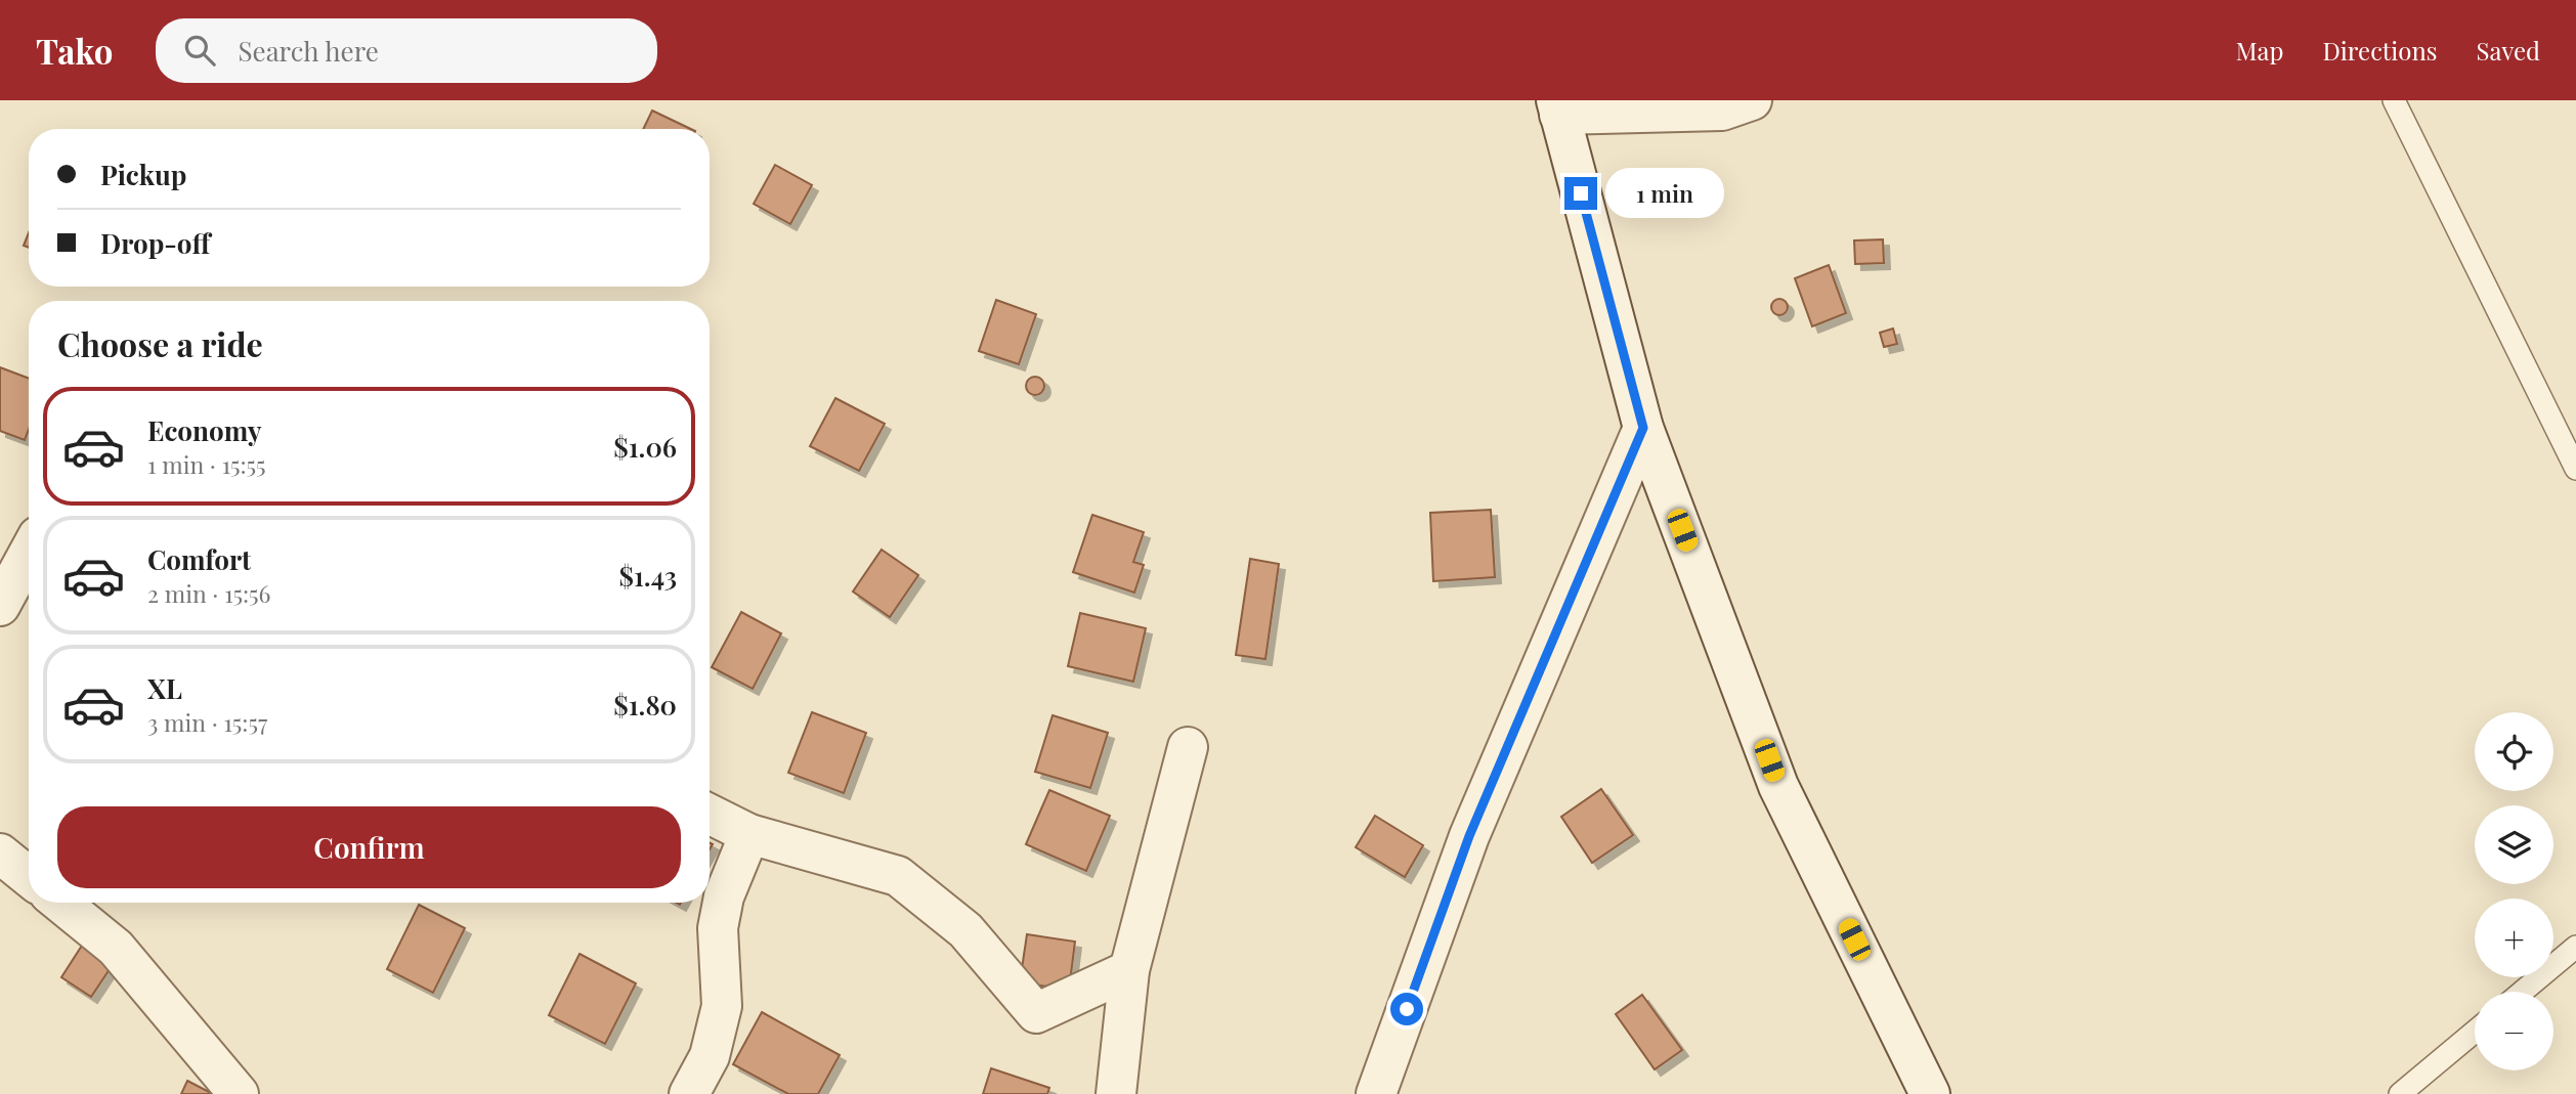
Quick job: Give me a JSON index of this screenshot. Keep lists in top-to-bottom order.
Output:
{
  "page": {
    "header": "Tako",
    "search": "Search here",
    "nav": ["Map", "Directions", "Saved"],
    "banner": ["Pickup", "Drop-off"],
    "bubble": "1 min",
    "heading": "Choose a ride",
    "list": [
      {
        "name": "Economy",
        "note": "1 min · 15:55",
        "value": "$1.06"
      },
      {
        "name": "Comfort",
        "note": "2 min · 15:56",
        "value": "$1.43"
      },
      {
        "name": "XL",
        "note": "3 min · 15:57",
        "value": "$1.80"
      }
    ],
    "map_buttons": ["+", "−"],
    "buttons": "Confirm"
  }
}
